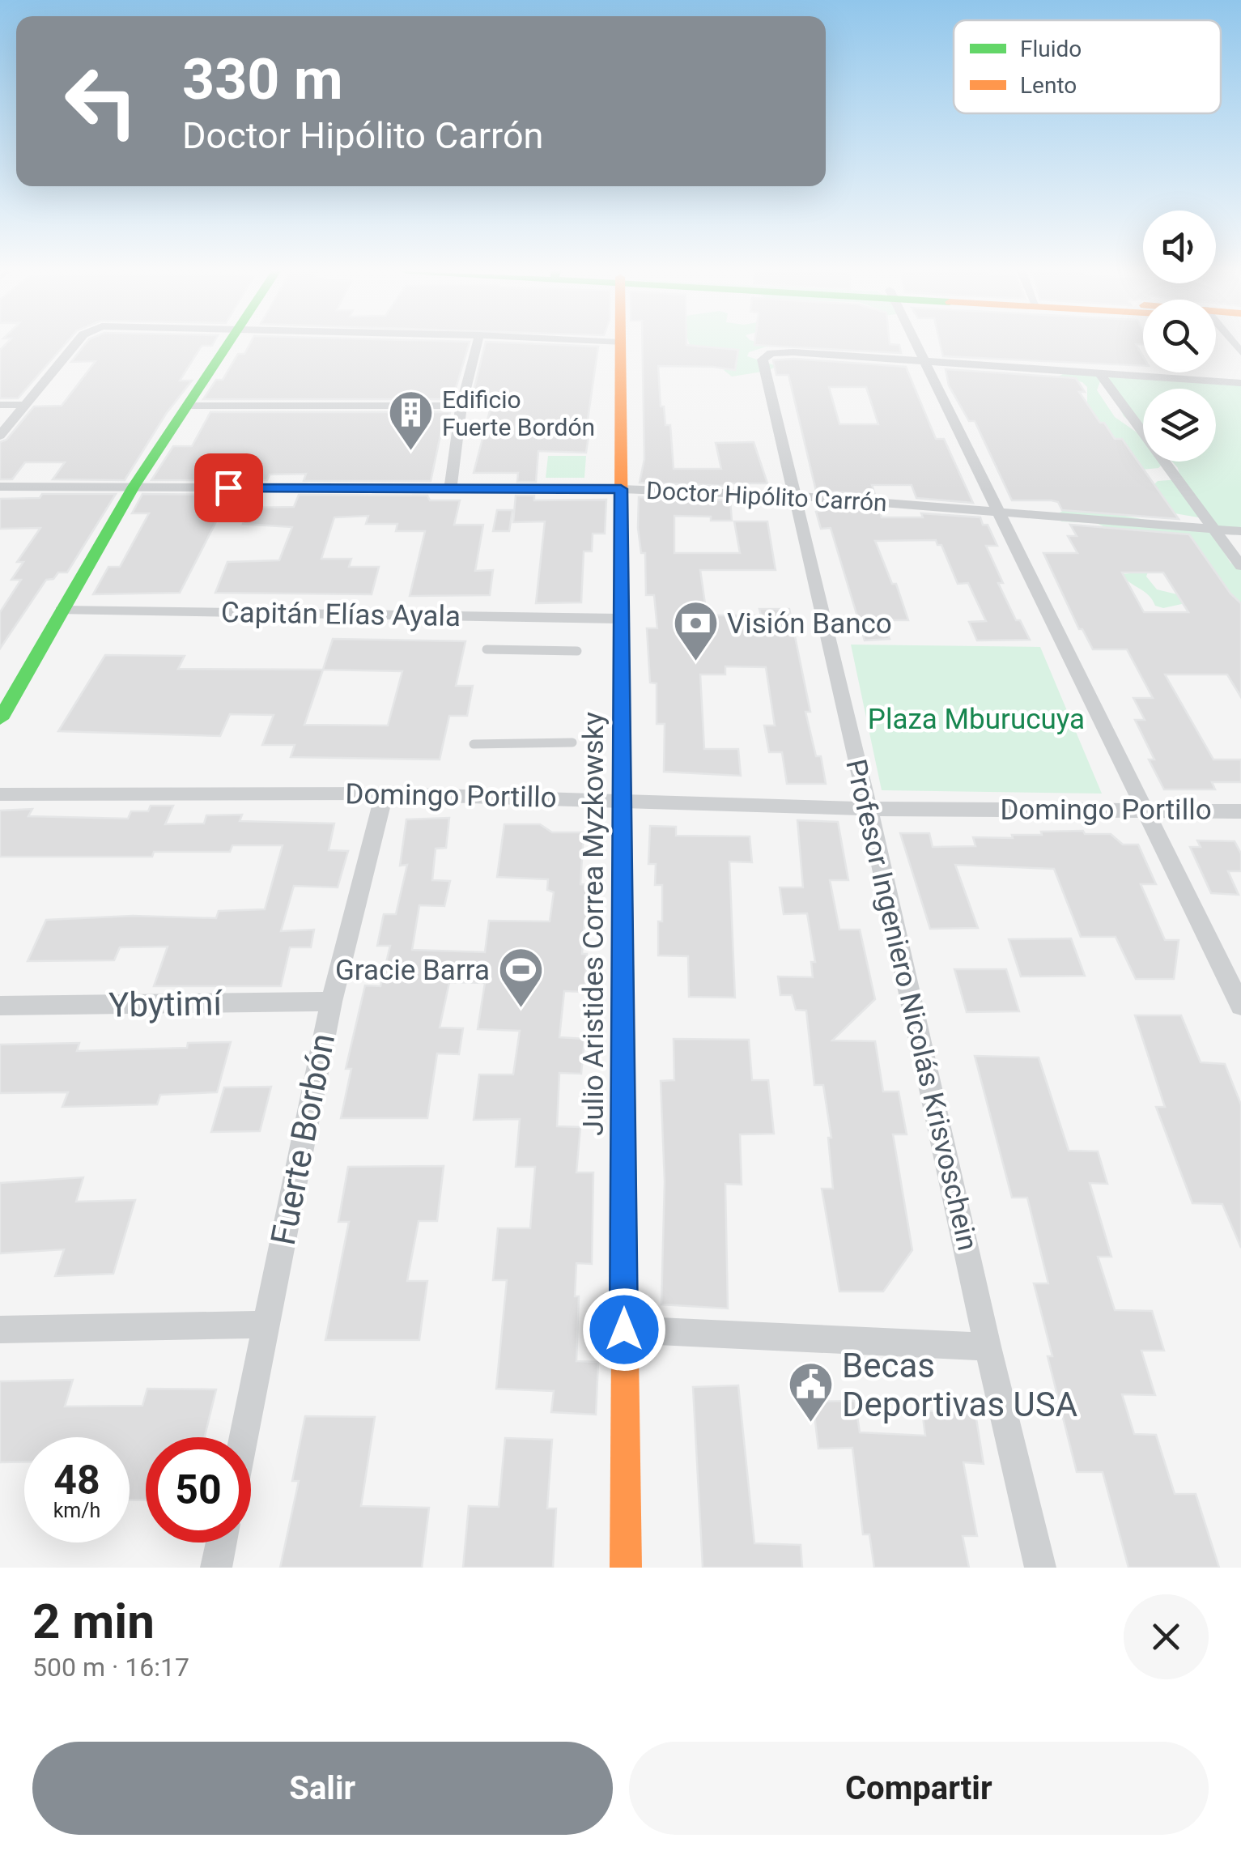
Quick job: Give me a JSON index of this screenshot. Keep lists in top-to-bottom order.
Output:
{
  "streets": {
    "main road": ["Julio Aristides Correa Myzkowsky"],
    "street": [
      "Doctor Hipólito Carrón",
      "Capitán Elías Ayala",
      "Domingo Portillo",
      "Ybytimí",
      "Profesor Ingeniero Nicolás Krisvoschein",
      "Fuerte Borbón"
    ]
  },
  "crossings": [
    ["Doctor Hipólito Carrón", "Julio Aristides Correa Myzkowsky"],
    ["Doctor Hipólito Carrón", "Profesor Ingeniero Nicolás Krisvoschein"],
    ["Capitán Elías Ayala", "Julio Aristides Correa Myzkowsky"],
    ["Domingo Portillo", "Julio Aristides Correa Myzkowsky"],
    ["Domingo Portillo", "Profesor Ingeniero Nicolás Krisvoschein"],
    ["Domingo Portillo", "Fuerte Borbón"],
    ["Ybytimí", "Fuerte Borbón"]
  ],
  "parks": ["Plaza Mburucuya"],
  "places": {
    "building": ["Edificio Fuerte Bordón"],
    "bank": ["Visión Banco"],
    "sports": ["Gracie Barra"],
    "public building": ["Becas Deportivas USA"]
  },
  "legend": ["Fluido", "Lento"],
  "page": {
    "turn": ["330 m", "Doctor Hipólito Carrón"],
    "speed": "48 km/h",
    "limit": "50",
    "heading": ["2 min", "500 m · 16:17"],
    "buttons": ["Salir", "Compartir"]
  }
}
